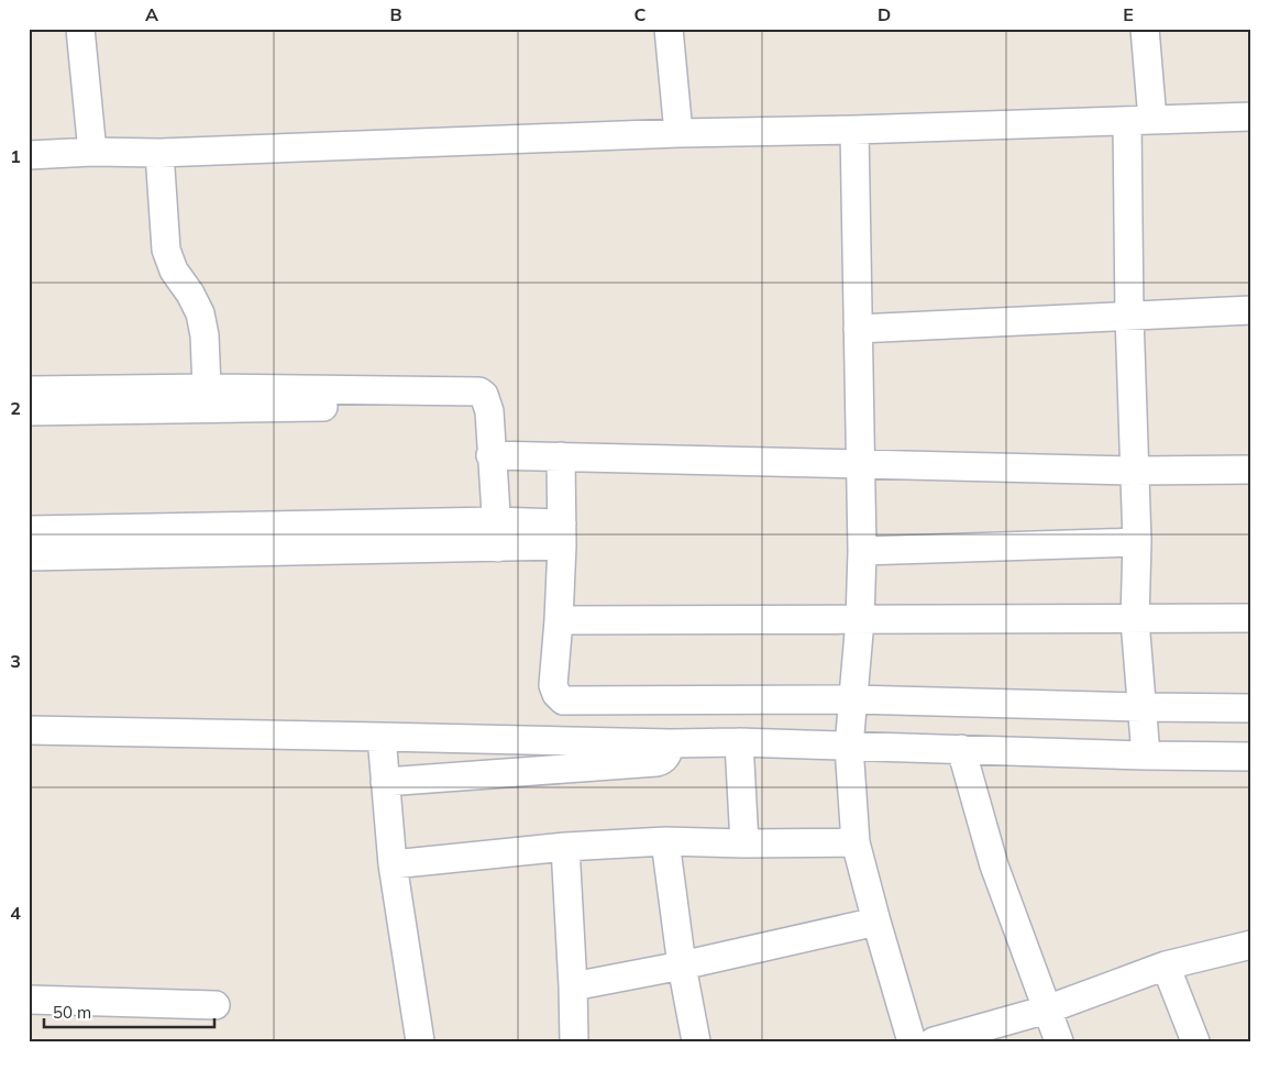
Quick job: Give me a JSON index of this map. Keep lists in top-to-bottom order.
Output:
{
  "scale_bar": "50 m",
  "grid": {
    "columns": [
      "A",
      "B",
      "C",
      "D",
      "E"
    ],
    "rows": [
      "1",
      "2",
      "3",
      "4"
    ]
  }
}
